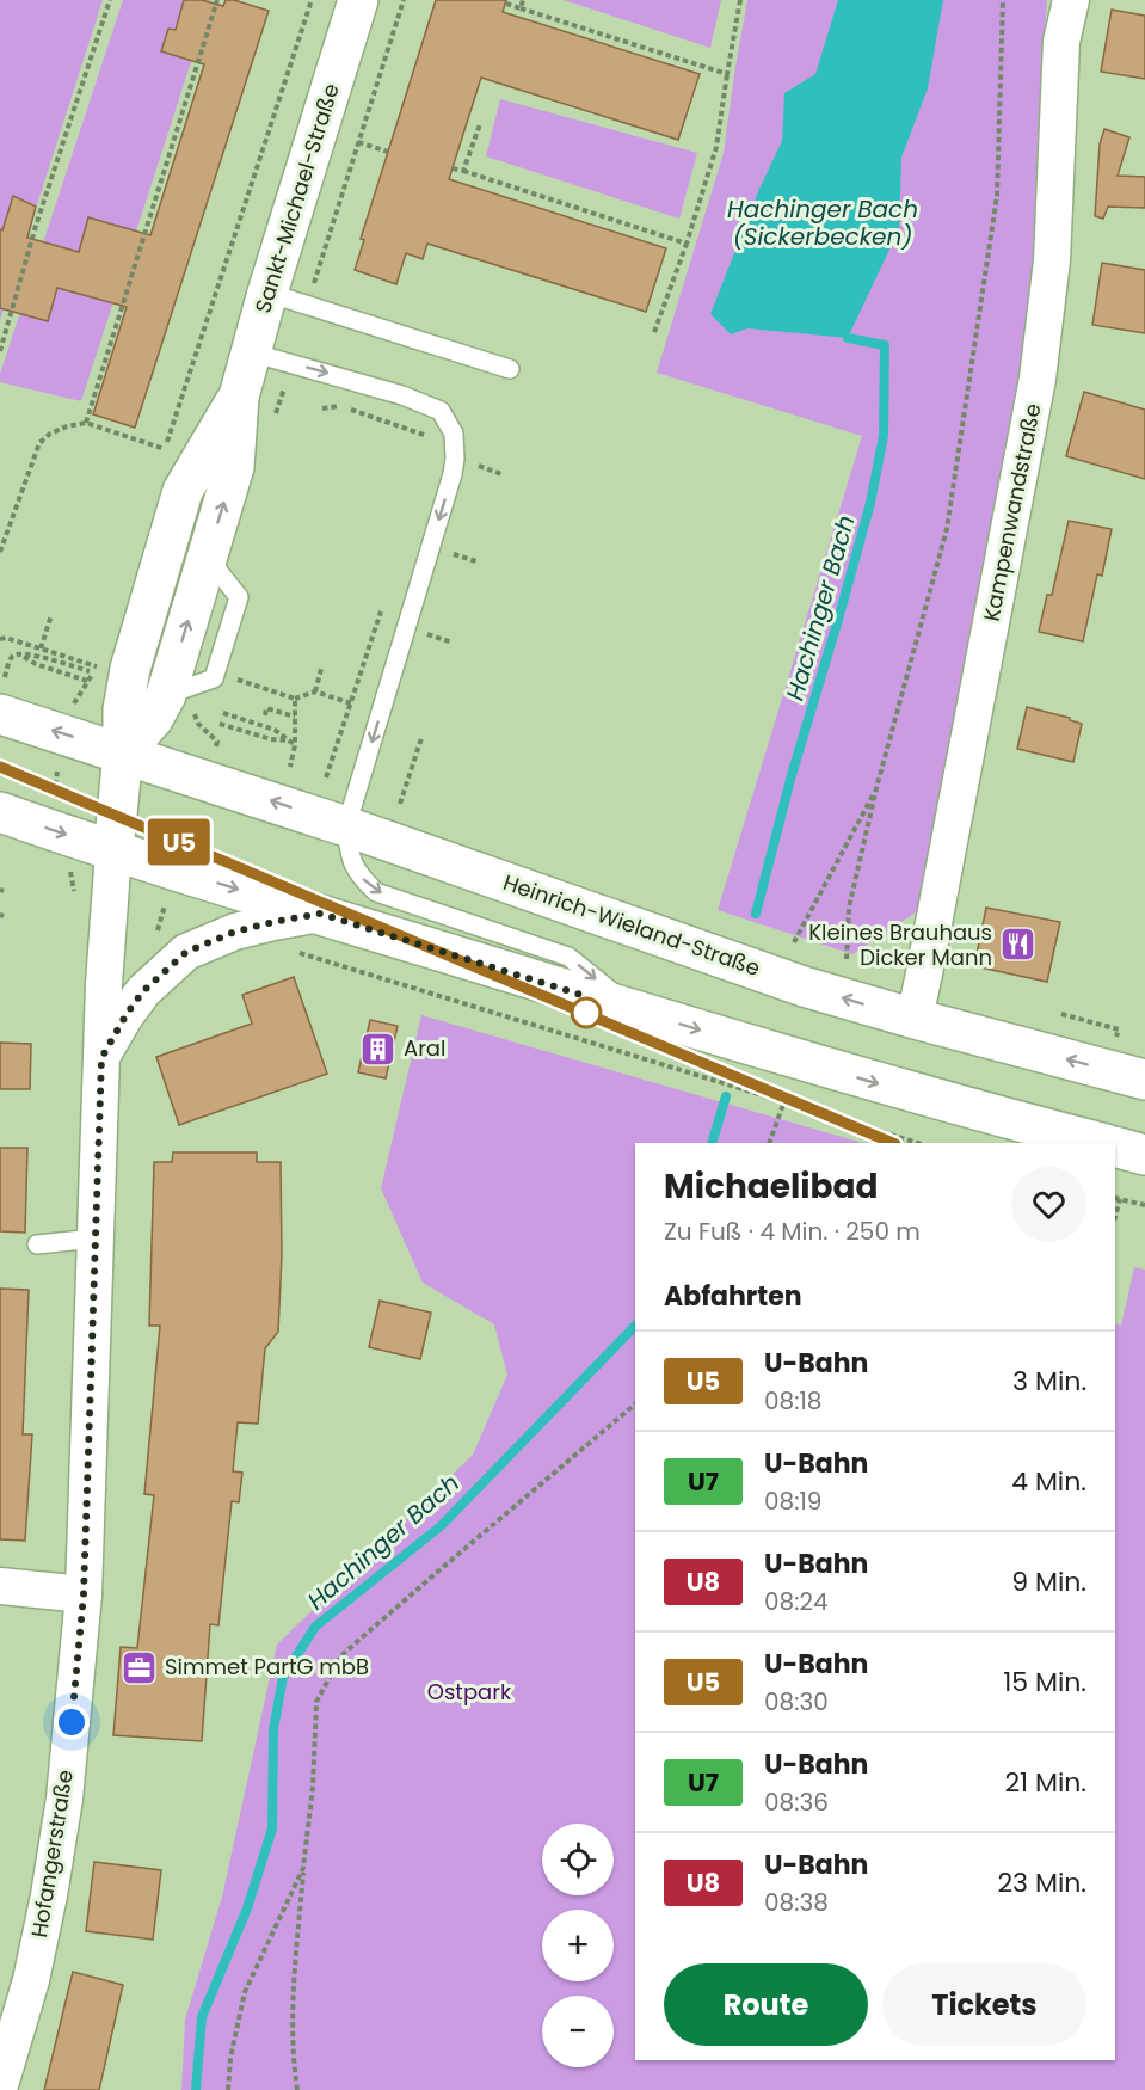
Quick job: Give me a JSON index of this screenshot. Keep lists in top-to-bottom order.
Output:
{
  "streets": {
    "main road": ["Sankt-Michael-Straße", "Heinrich-Wieland-Straße"],
    "street": ["Kampenwandstraße", "Hofangerstraße"]
  },
  "crossings": [
    ["Sankt-Michael-Straße", "Heinrich-Wieland-Straße"],
    ["Sankt-Michael-Straße", "Hofangerstraße"],
    ["Kampenwandstraße", "Heinrich-Wieland-Straße"]
  ],
  "water": ["Hachinger Bach (Sickerbecken)", "Hachinger Bach"],
  "parks": ["Ostpark"],
  "places": {
    "restaurant": ["Kleines Brauhaus Dicker Mann"],
    "building": ["Aral"],
    "office": ["Simmet PartG mbB"]
  },
  "lines": ["metro line U5"],
  "page": {
    "on_map": "U5",
    "heading": [
      ["Michaelibad", "Zu Fuß · 4 Min. · 250 m"],
      "Abfahrten"
    ],
    "list": [
      {
        "mark": "U5",
        "name": "U-Bahn",
        "note": "08:18",
        "value": "3 Min."
      },
      {
        "mark": "U7",
        "name": "U-Bahn",
        "note": "08:19",
        "value": "4 Min."
      },
      {
        "mark": "U8",
        "name": "U-Bahn",
        "note": "08:24",
        "value": "9 Min."
      },
      {
        "mark": "U5",
        "name": "U-Bahn",
        "note": "08:30",
        "value": "15 Min."
      },
      {
        "mark": "U7",
        "name": "U-Bahn",
        "note": "08:36",
        "value": "21 Min."
      },
      {
        "mark": "U8",
        "name": "U-Bahn",
        "note": "08:38",
        "value": "23 Min."
      }
    ],
    "map_buttons": ["+", "−"],
    "buttons": ["Route", "Tickets"]
  }
}
